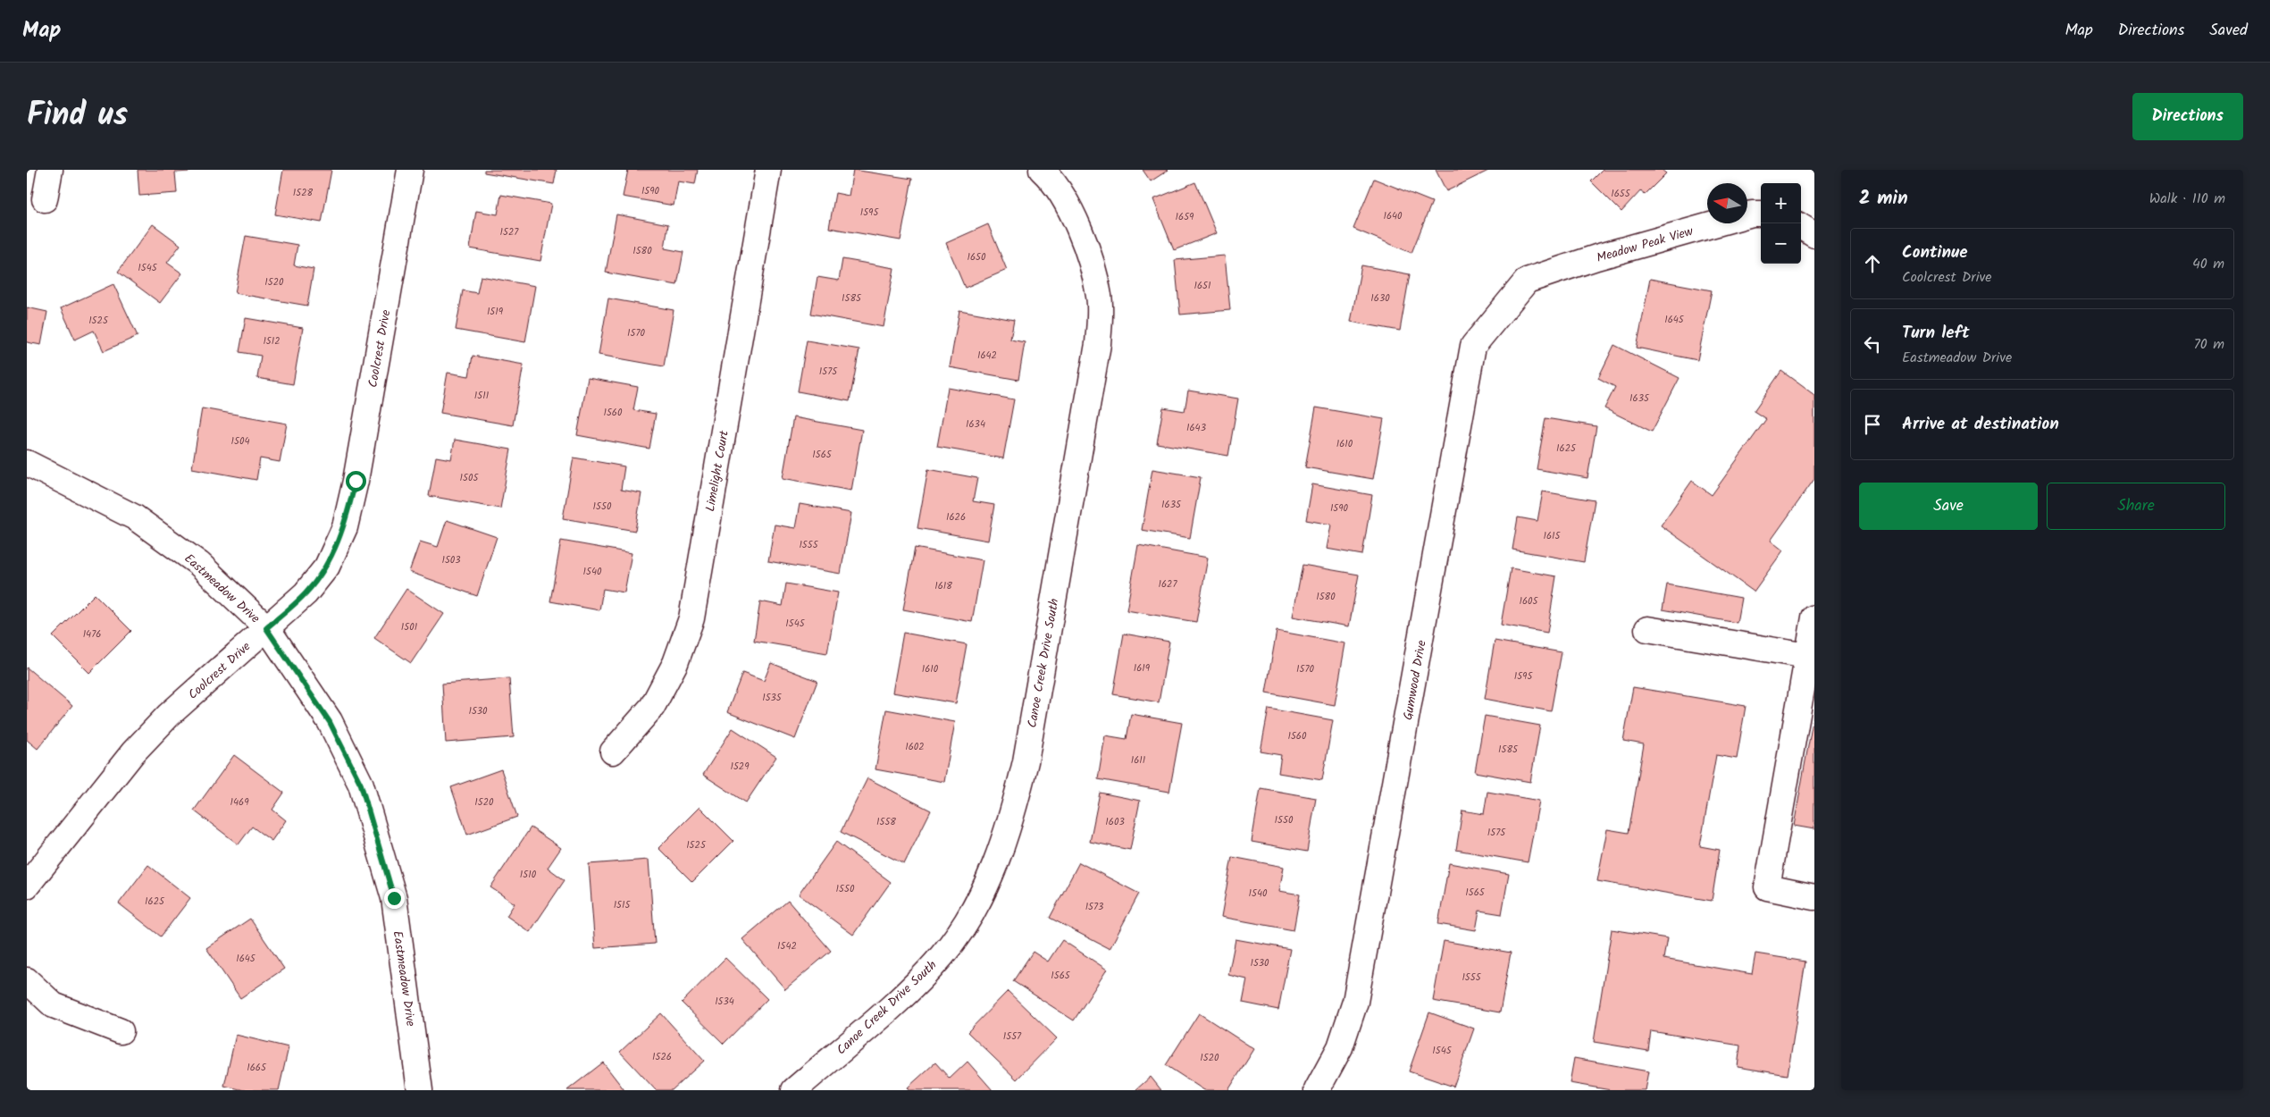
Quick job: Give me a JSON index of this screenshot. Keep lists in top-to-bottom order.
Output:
{
  "streets": {
    "street": [
      "Meadow Peak View",
      "Coolcrest Drive",
      "Limelight Court",
      "Eastmeadow Drive",
      "Canoe Creek Drive South",
      "Gumwood Drive"
    ]
  },
  "crossings": [
    ["Meadow Peak View", "Gumwood Drive"],
    ["Coolcrest Drive", "Eastmeadow Drive"]
  ],
  "house_numbers": [
    "1590",
    "1528",
    "1655",
    "1595",
    "1640",
    "1659",
    "1527",
    "1580",
    "1650",
    "1545",
    "1520",
    "1651",
    "1585",
    "1630",
    "1519",
    "1645",
    "1525",
    "1570",
    "1512",
    "1642",
    "1575",
    "1511",
    "1635",
    "1560",
    "1634",
    "1643",
    "1504",
    "1610",
    "1625",
    "1565",
    "1505",
    "1635",
    "1550",
    "1590",
    "1626",
    "1615",
    "1555",
    "1503",
    "1540",
    "1627",
    "1618",
    "1580",
    "1605",
    "1545",
    "1501",
    "1476",
    "1619",
    "1610",
    "1570",
    "1595",
    "1535",
    "1530",
    "1560",
    "1602",
    "1585",
    "1611",
    "1529",
    "1469",
    "1520",
    "1550",
    "1558",
    "1603",
    "1575",
    "1525",
    "1510",
    "1550",
    "1565",
    "1540",
    "1625",
    "1515",
    "1573",
    "1542",
    "1645",
    "1530",
    "1565",
    "1555",
    "1534",
    "1557",
    "1545",
    "1526",
    "1520",
    "1665"
  ],
  "north": "left",
  "page": {
    "header": "Map",
    "nav": ["Map", "Directions", "Saved"],
    "title": "Find us",
    "buttons": [
      "Directions",
      ["Save", "Share"]
    ],
    "heading": ["2 min", "Walk · 110 m"],
    "map_buttons": ["+", "−"],
    "list": [
      ["Continue", "Coolcrest Drive", "40 m"],
      ["Turn left", "Eastmeadow Drive", "70 m"],
      "Arrive at destination"
    ]
  }
}
